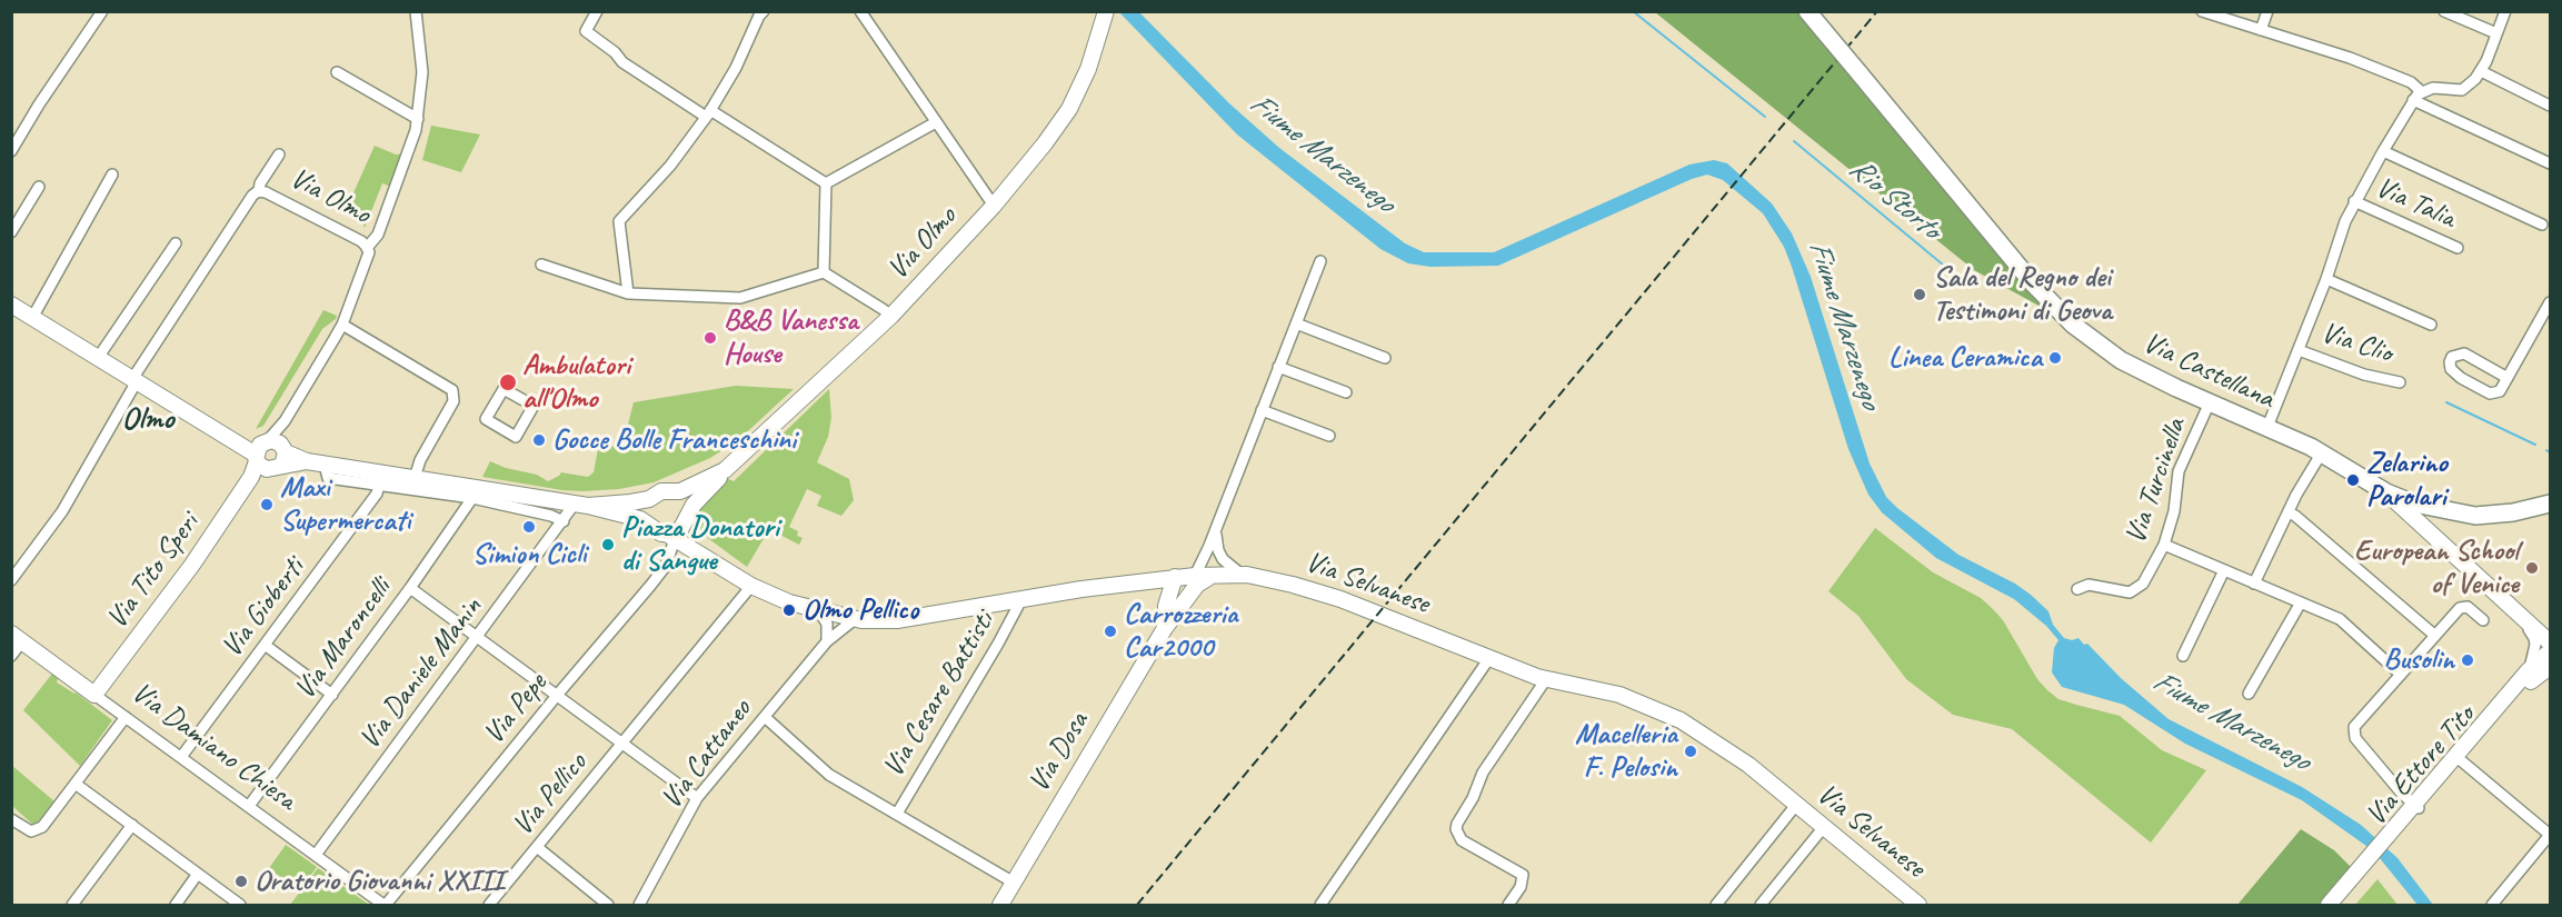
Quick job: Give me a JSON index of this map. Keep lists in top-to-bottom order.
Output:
{
  "streets": {
    "main road": ["Via Castellana"],
    "street": [
      "Via Olmo",
      "Via Talia",
      "Via Clio",
      "Via Turcinella",
      "Via Tito Speri",
      "Via Selvanese",
      "Via Gioberti",
      "Via Maroncelli",
      "Via Daniele Manin",
      "Via Cesare Battisti",
      "Via Pepe",
      "Via Damiano Chiesa",
      "Via Dosa",
      "Via Cattaneo",
      "Via Ettore Tito",
      "Via Pellico"
    ]
  },
  "crossings": [
    ["Via Olmo", "Via Tito Speri"],
    ["Via Olmo", "Via Selvanese"],
    ["Via Olmo", "Via Gioberti"],
    ["Via Olmo", "Via Maroncelli"],
    ["Via Olmo", "Via Daniele Manin"],
    ["Via Olmo", "Via Pepe"],
    ["Via Castellana", "Via Turcinella"],
    ["Via Castellana", "Via Ettore Tito"],
    ["Via Tito Speri", "Via Damiano Chiesa"],
    ["Via Selvanese", "Via Cesare Battisti"],
    ["Via Selvanese", "Via Pepe"],
    ["Via Selvanese", "Via Cattaneo"],
    ["Via Selvanese", "Via Pellico"],
    ["Via Gioberti", "Via Damiano Chiesa"],
    ["Via Maroncelli", "Via Damiano Chiesa"],
    ["Via Maroncelli", "Via Pellico"],
    ["Via Daniele Manin", "Via Damiano Chiesa"],
    ["Via Daniele Manin", "Via Pellico"],
    ["Via Cesare Battisti", "Via Dosa"],
    ["Via Cesare Battisti", "Via Cattaneo"],
    ["Via Pepe", "Via Damiano Chiesa"],
    ["Via Pepe", "Via Pellico"],
    ["Via Cattaneo", "Via Pellico"]
  ],
  "districts": ["Olmo"],
  "water": ["Fiume Marzenego", "Rio Storto"],
  "places": [
    "Sala del Regno dei Testimoni di Geova",
    "B&B Vanessa House",
    "Linea Ceramica",
    "Ambulatori all'Olmo",
    "Gocce Bolle Franceschini",
    "Zelarino Parolari",
    "Maxi Supermercati",
    "Simion Cicli",
    "Piazza Donatori di Sangue",
    "European School of Venice",
    "Olmo Pellico",
    "Carrozzeria Car2000",
    "Busolin",
    "Macelleria F. Pelosin",
    "Oratorio Giovanni XXIII"
  ]
}
